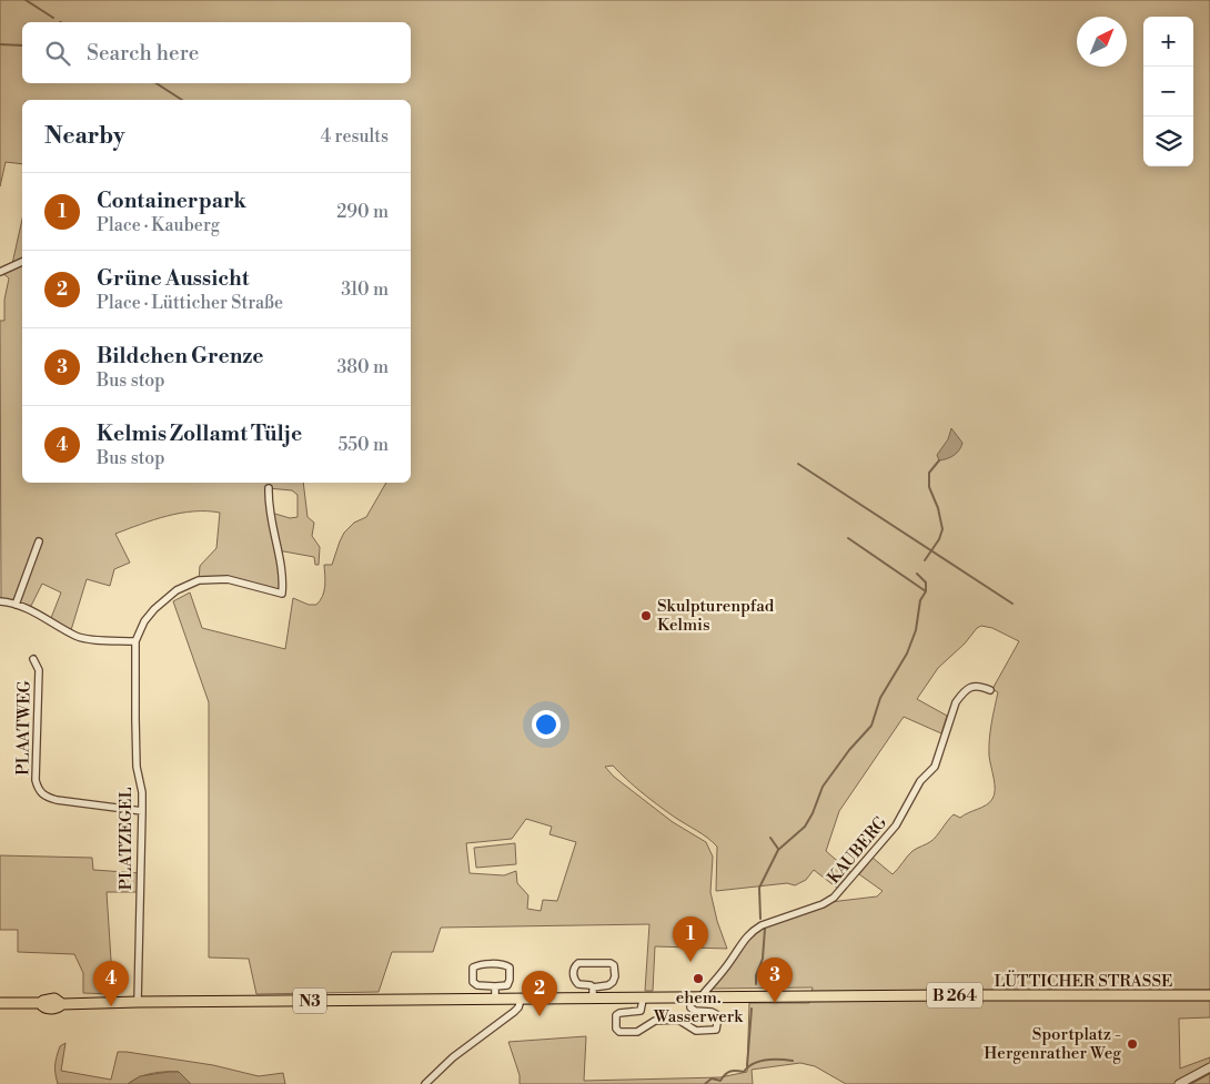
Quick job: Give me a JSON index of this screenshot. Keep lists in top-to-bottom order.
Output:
{
  "streets": {
    "main road": ["LÜTTICHER STRASSE", "B 264", "N3"],
    "street": ["PLAATWEG", "PLATZEGEL", "KAUBERG"]
  },
  "crossings": [
    ["PLAATWEG", "PLATZEGEL"],
    ["PLATZEGEL", "LÜTTICHER STRASSE"],
    ["KAUBERG", "LÜTTICHER STRASSE"]
  ],
  "places": ["Skulpturenpfad Kelmis", "ehem. Wasserwerk", "Sportplatz - Hergenrather Weg"],
  "north": "top right",
  "page": {
    "map_buttons": ["+", "−"],
    "search": "Search here",
    "heading": ["Nearby", "4 results"],
    "list": [
      {
        "mark": "1",
        "name": "Containerpark",
        "note": "Place · Kauberg",
        "value": "290 m"
      },
      {
        "mark": "2",
        "name": "Grüne Aussicht",
        "note": "Place · Lütticher Straße",
        "value": "310 m"
      },
      {
        "mark": "3",
        "name": "Bildchen Grenze",
        "note": "Bus stop",
        "value": "380 m"
      },
      {
        "mark": "4",
        "name": "Kelmis Zollamt Tülje",
        "note": "Bus stop",
        "value": "550 m"
      }
    ],
    "pins": [
      "1",
      "3",
      "4",
      "2"
    ]
  }
}
